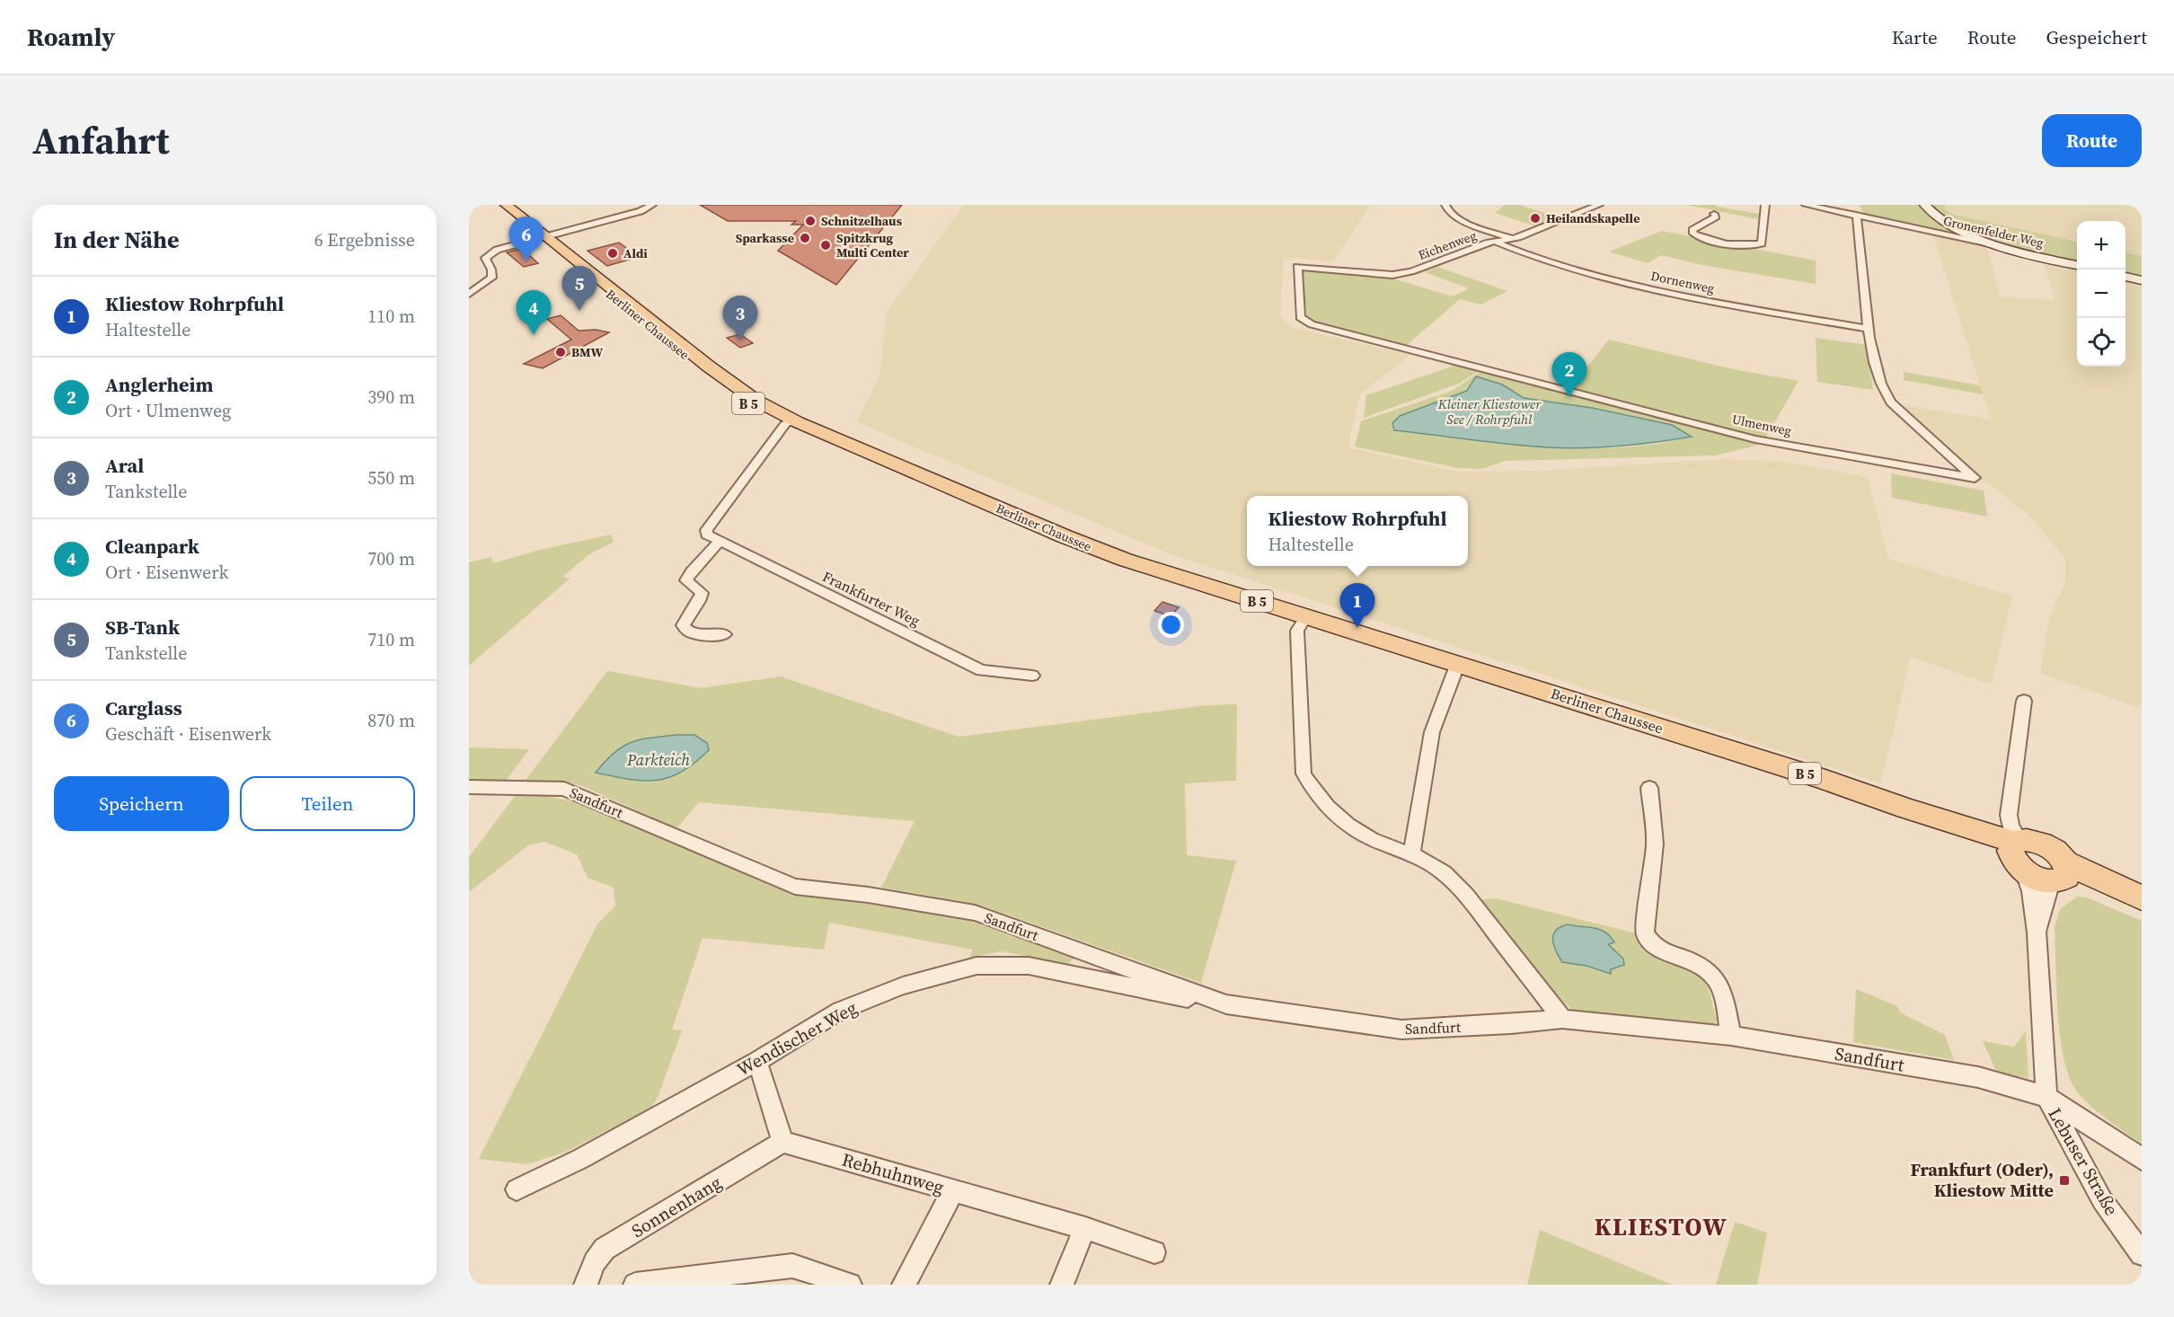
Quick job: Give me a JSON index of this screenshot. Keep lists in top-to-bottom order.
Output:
{
  "streets": {
    "main road": ["Gronenfelder Weg", "Berliner Chaussee", "B 5"],
    "street": [
      "Eichenweg",
      "Dornenweg",
      "Ulmenweg",
      "Frankfurter Weg",
      "Sandfurt",
      "Wendischer Weg",
      "Lebuser Straße",
      "Rebhuhnweg",
      "Sonnenhang"
    ]
  },
  "crossings": [
    ["Gronenfelder Weg", "Ulmenweg"],
    ["Eichenweg", "Dornenweg"],
    ["Eichenweg", "Ulmenweg"],
    ["Dornenweg", "Ulmenweg"],
    ["Berliner Chaussee", "Frankfurter Weg"],
    ["Berliner Chaussee", "Lebuser Straße"],
    ["Sandfurt", "Wendischer Weg"],
    ["Sandfurt", "Lebuser Straße"],
    ["Rebhuhnweg", "Sonnenhang"]
  ],
  "districts": ["KLIESTOW"],
  "water": ["Kleiner Kliestower See / Rohrpfuhl", "Parkteich"],
  "places": {
    "other": [
      "Heilandskapelle",
      "Schnitzelhaus",
      "Sparkasse",
      "Spitzkrug Multi Center",
      "Aldi",
      "BMW"
    ],
    "transit": ["Frankfurt (Oder), Kliestow Mitte"]
  },
  "page": {
    "header": "Roamly",
    "nav": ["Karte", "Route", "Gespeichert"],
    "title": "Anfahrt",
    "buttons": [
      "Route",
      ["Speichern", "Teilen"]
    ],
    "heading": ["In der Nähe", "6 Ergebnisse"],
    "pins": [
      "6",
      "5",
      "4",
      "3",
      "2",
      "1"
    ],
    "map_buttons": ["+", "−"],
    "list": [
      {
        "mark": "1",
        "name": "Kliestow Rohrpfuhl",
        "note": "Haltestelle",
        "value": "110 m"
      },
      {
        "mark": "2",
        "name": "Anglerheim",
        "note": "Ort · Ulmenweg",
        "value": "390 m"
      },
      {
        "mark": "3",
        "name": "Aral",
        "note": "Tankstelle",
        "value": "550 m"
      },
      {
        "mark": "4",
        "name": "Cleanpark",
        "note": "Ort · Eisenwerk",
        "value": "700 m"
      },
      {
        "mark": "5",
        "name": "SB-Tank",
        "note": "Tankstelle",
        "value": "710 m"
      },
      {
        "mark": "6",
        "name": "Carglass",
        "note": "Geschäft · Eisenwerk",
        "value": "870 m"
      }
    ],
    "popup": ["Kliestow Rohrpfuhl", "Haltestelle"]
  }
}
